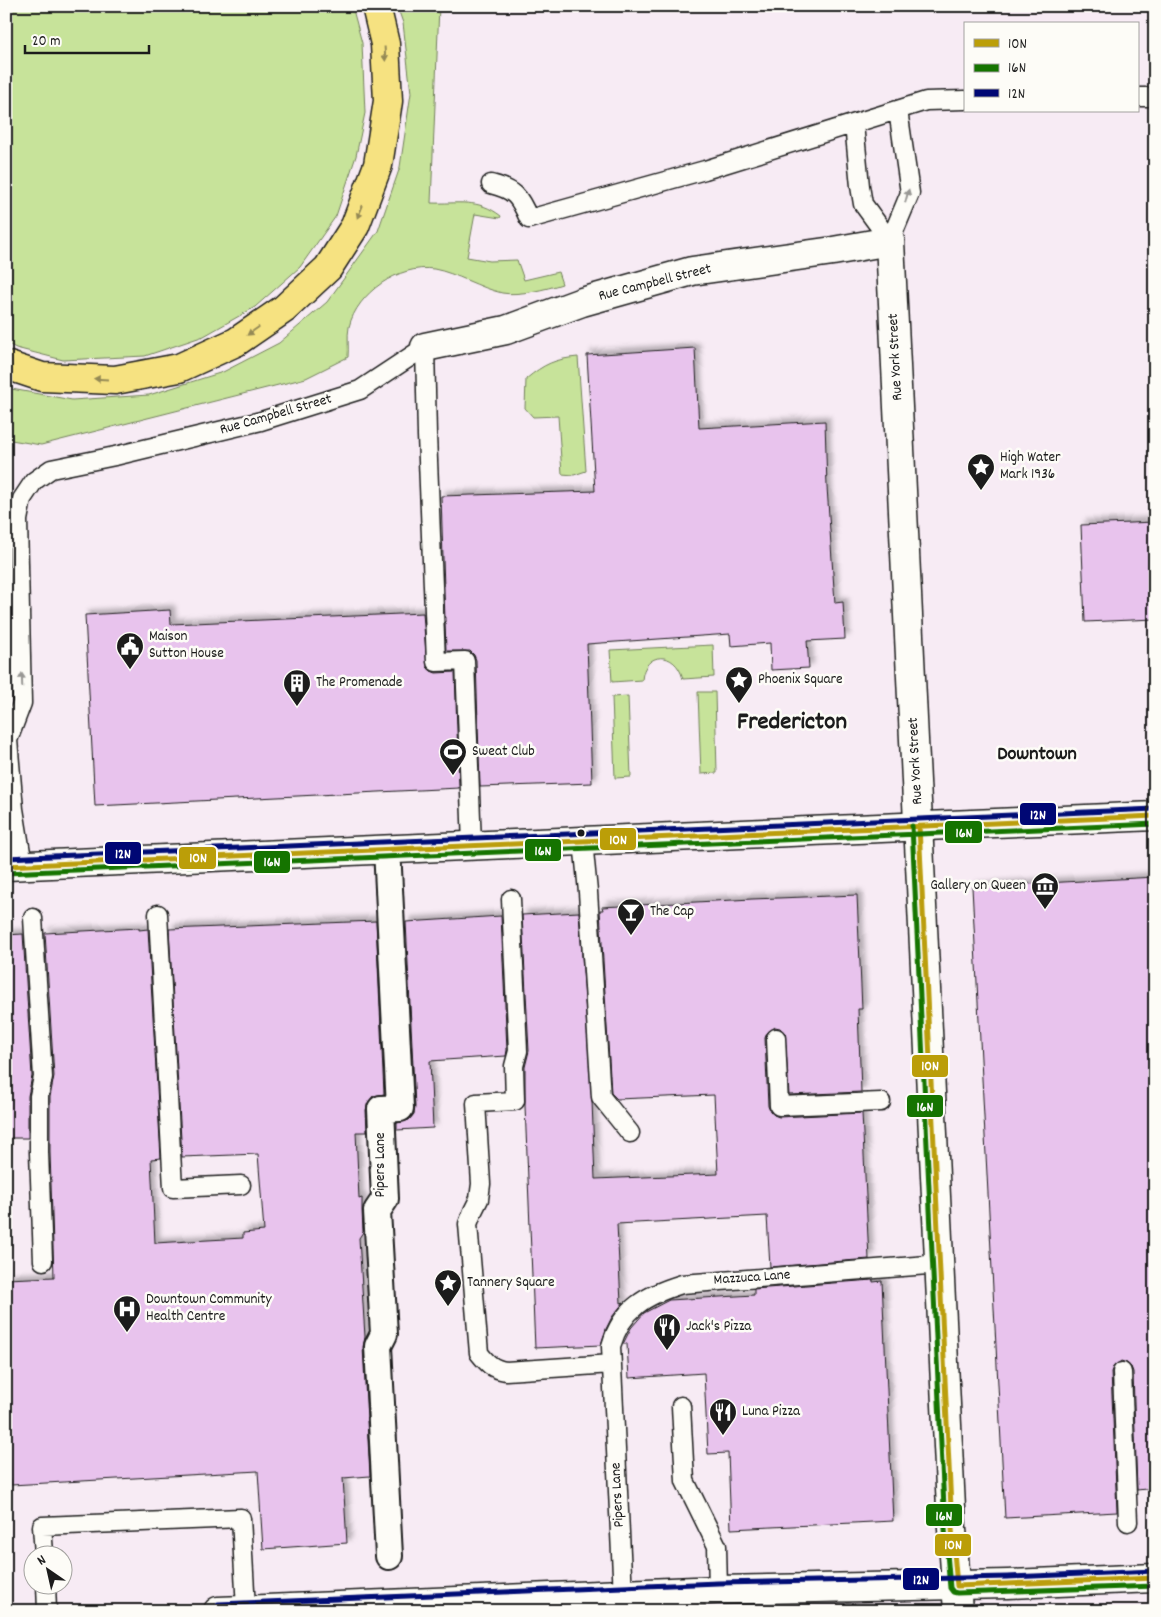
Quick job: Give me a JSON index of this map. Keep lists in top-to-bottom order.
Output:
{
  "streets": {
    "main road": ["Rue Campbell Street", "Rue York Street"],
    "street": ["Pipers Lane"],
    "lane": ["Mazzuca Lane"]
  },
  "crossings": [
    ["Rue Campbell Street", "Rue York Street"],
    ["Rue York Street", "Mazzuca Lane"],
    ["Pipers Lane", "Mazzuca Lane"]
  ],
  "one_way": ["Rue Campbell Street"],
  "districts": ["Fredericton", "Downtown"],
  "places": {
    "place": ["High Water Mark 1936", "Phoenix Square", "Tannery Square"],
    "public building": ["Maison Sutton House"],
    "building": ["The Promenade"],
    "sports": ["Sweat Club"],
    "museum": ["Gallery on Queen"],
    "bar": ["The Cap"],
    "hospital": ["Downtown Community Health Centre"],
    "restaurant": ["Jack's Pizza", "Luna Pizza"]
  },
  "lines": ["transit line 12N", "transit line 10N", "transit line 16N"],
  "legend": ["10N", "16N", "12N"],
  "scale_bar": "20 m",
  "north": "top left"
}
